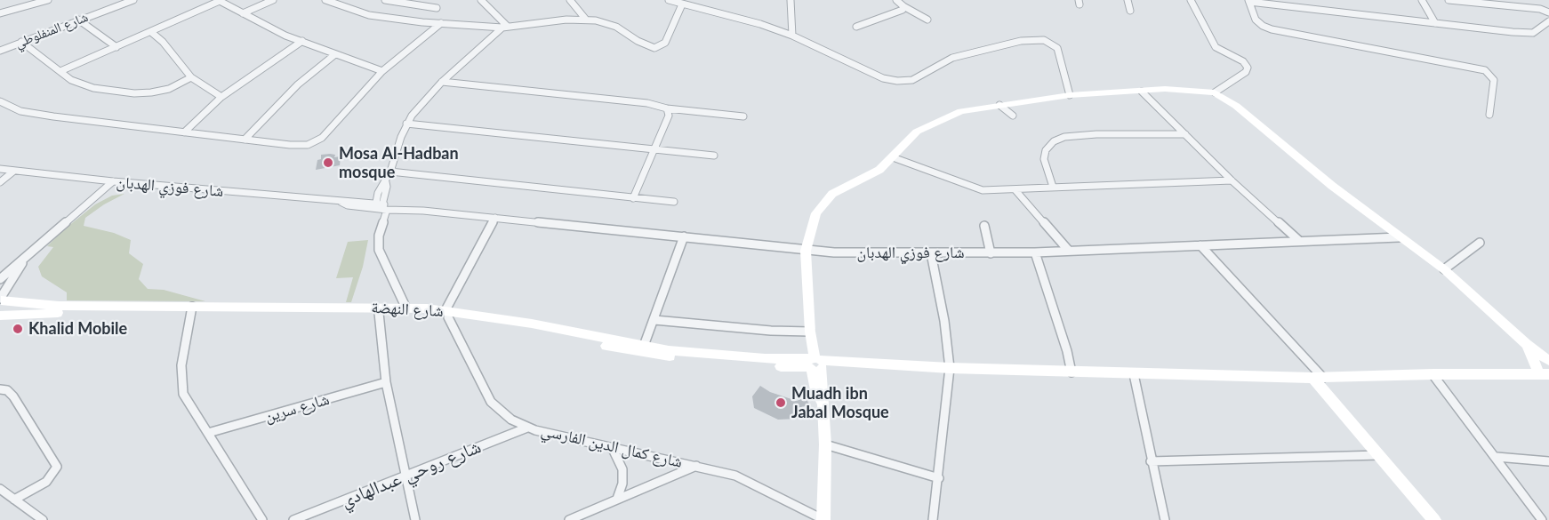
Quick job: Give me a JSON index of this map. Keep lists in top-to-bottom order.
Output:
{
  "streets": {
    "street": [
      "شارع المنفلوطي",
      "شارع فوزي الهدبان",
      "شارع النهضة",
      "شارع سرين",
      "شارع كمال الدين الفارسي",
      "شارع روحي عبدالهادي"
    ]
  },
  "crossings": [
    ["شارع النهضة", "شارع كمال الدين الفارسي"],
    ["شارع كمال الدين الفارسي", "شارع روحي عبدالهادي"]
  ],
  "places": ["Mosa Al-Hadban mosque", "Khalid Mobile", "Muadh ibn Jabal Mosque"]
}
